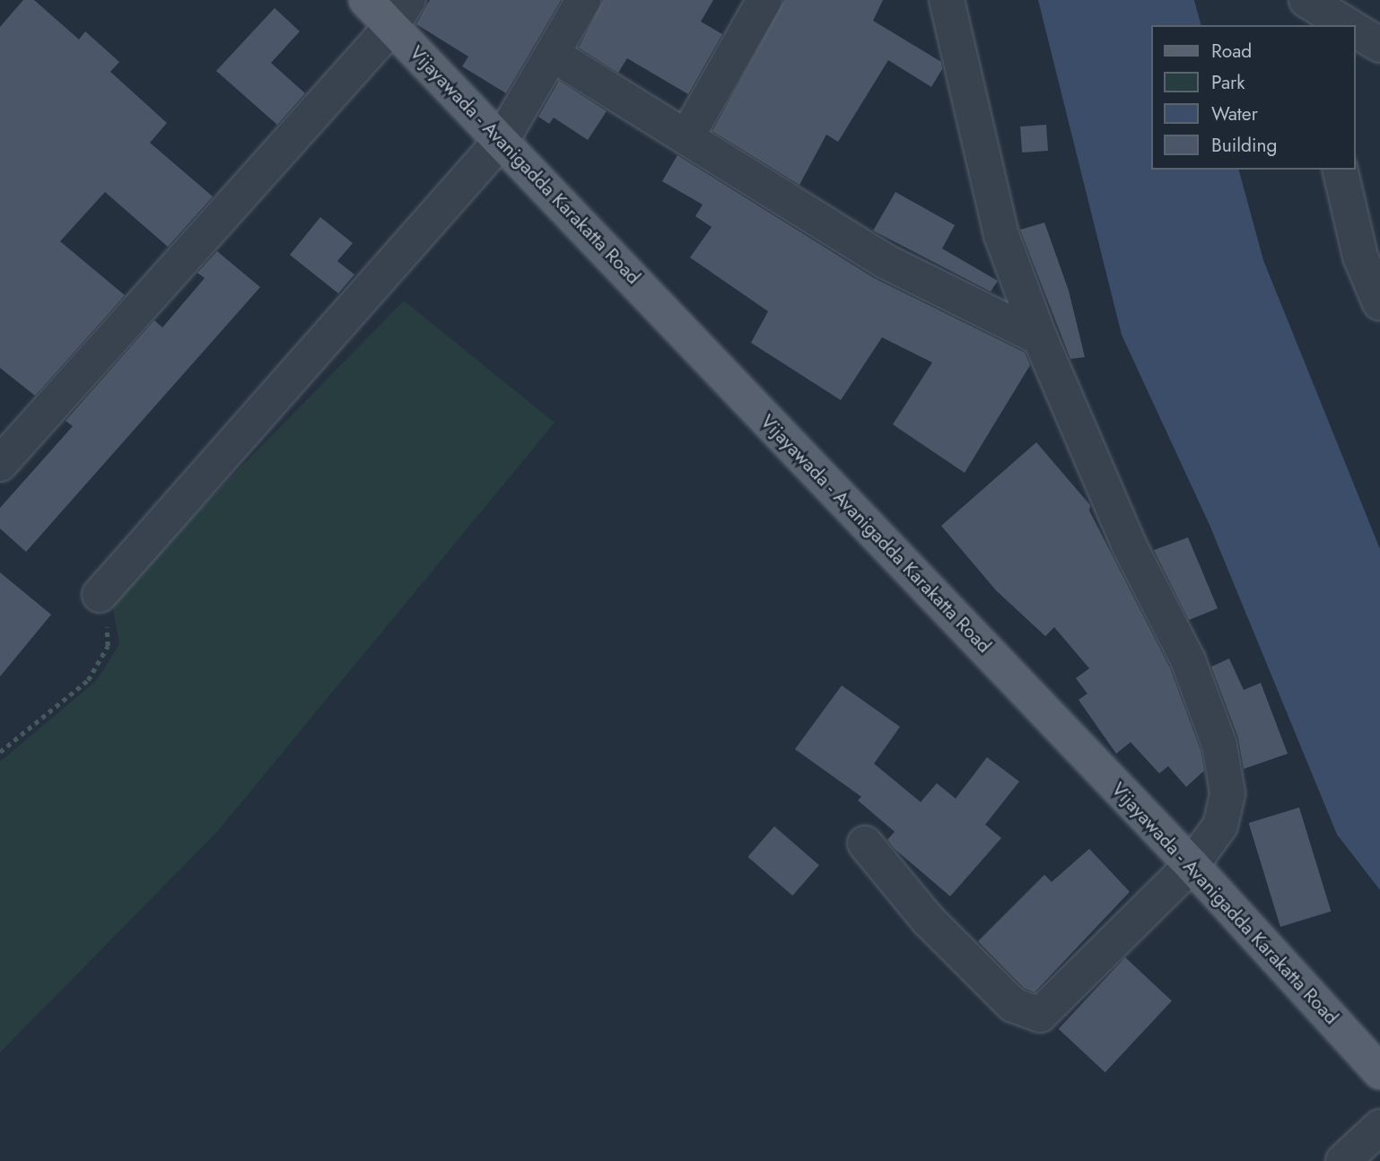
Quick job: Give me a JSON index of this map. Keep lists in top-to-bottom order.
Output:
{
  "streets": {
    "main road": ["Vijayawada - Avanigadda Karakatta Road"]
  },
  "legend": [
    "Road",
    "Park",
    "Water",
    "Building"
  ]
}
